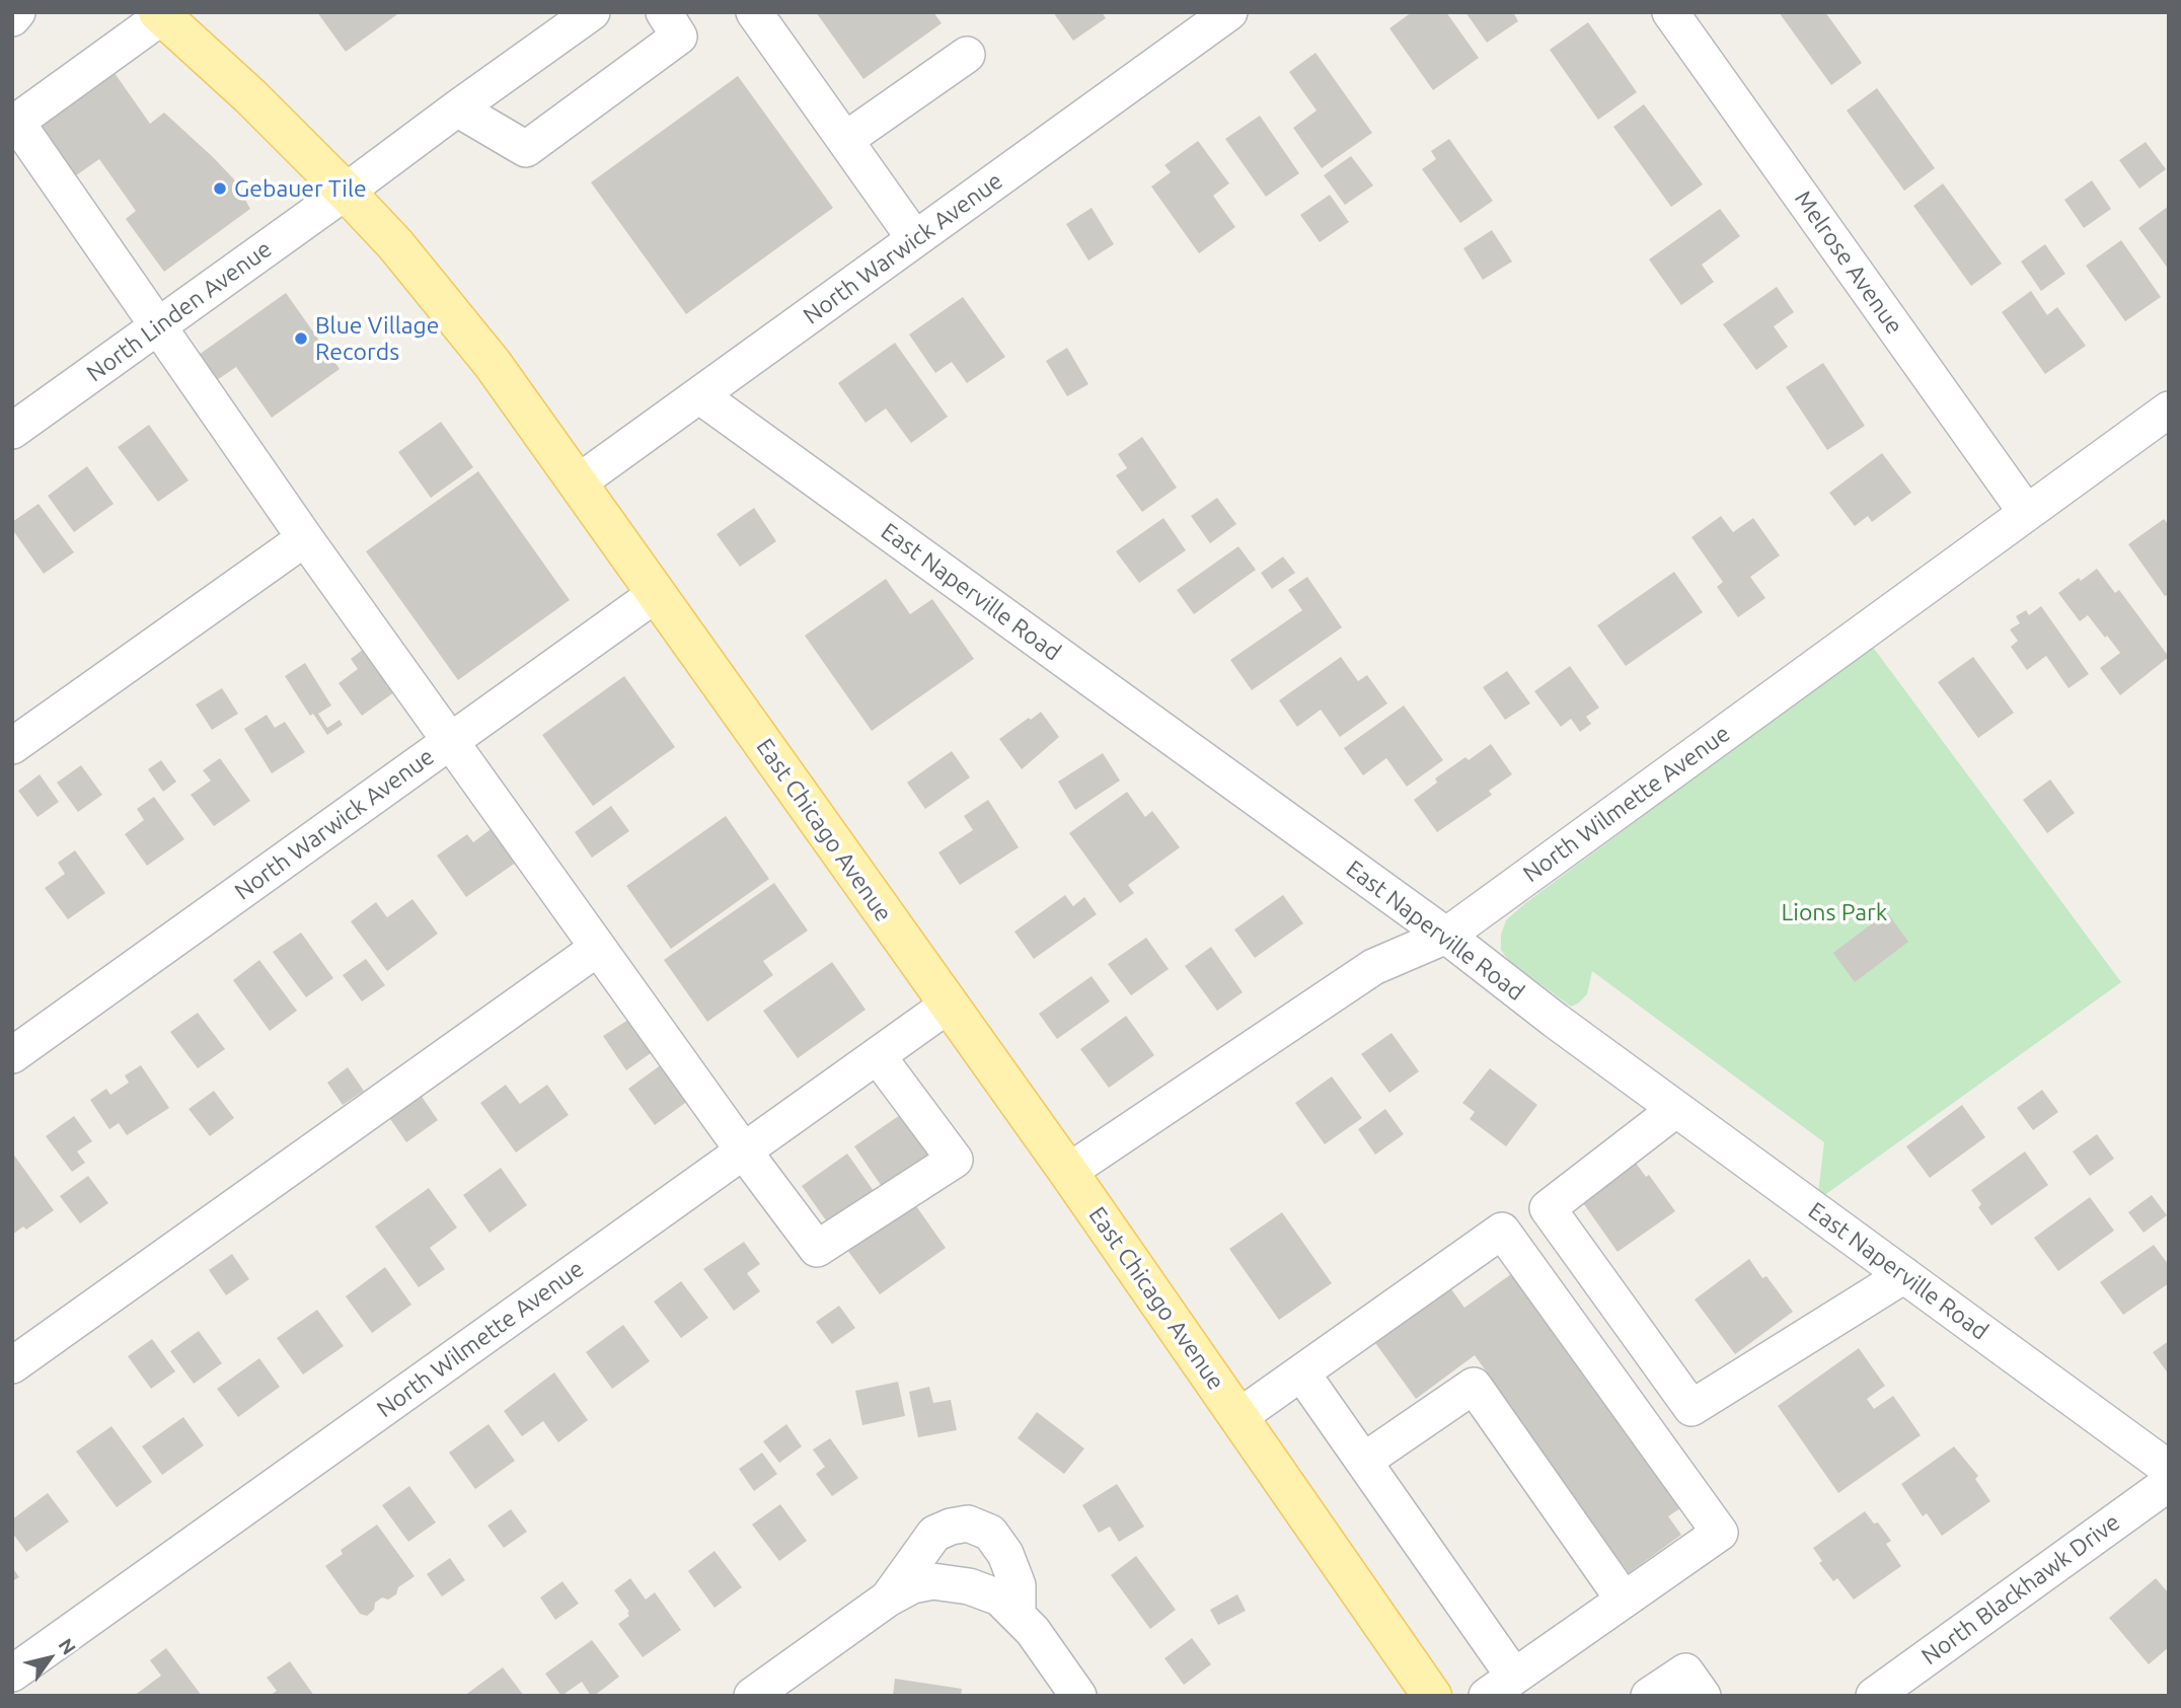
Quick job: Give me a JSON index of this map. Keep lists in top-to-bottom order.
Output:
{
  "streets": {
    "main road": ["East Chicago Avenue"],
    "street": [
      "North Warwick Avenue",
      "Melrose Avenue",
      "North Linden Avenue",
      "East Naperville Road",
      "North Wilmette Avenue",
      "North Blackhawk Drive"
    ]
  },
  "crossings": [
    ["North Warwick Avenue", "East Naperville Road"],
    ["North Warwick Avenue", "East Chicago Avenue"],
    ["Melrose Avenue", "North Wilmette Avenue"],
    ["North Linden Avenue", "East Chicago Avenue"],
    ["East Naperville Road", "North Wilmette Avenue"],
    ["North Wilmette Avenue", "East Chicago Avenue"]
  ],
  "parks": ["Lions Park"],
  "places": ["Gebauer Tile", "Blue Village Records"],
  "north": "top right"
}
